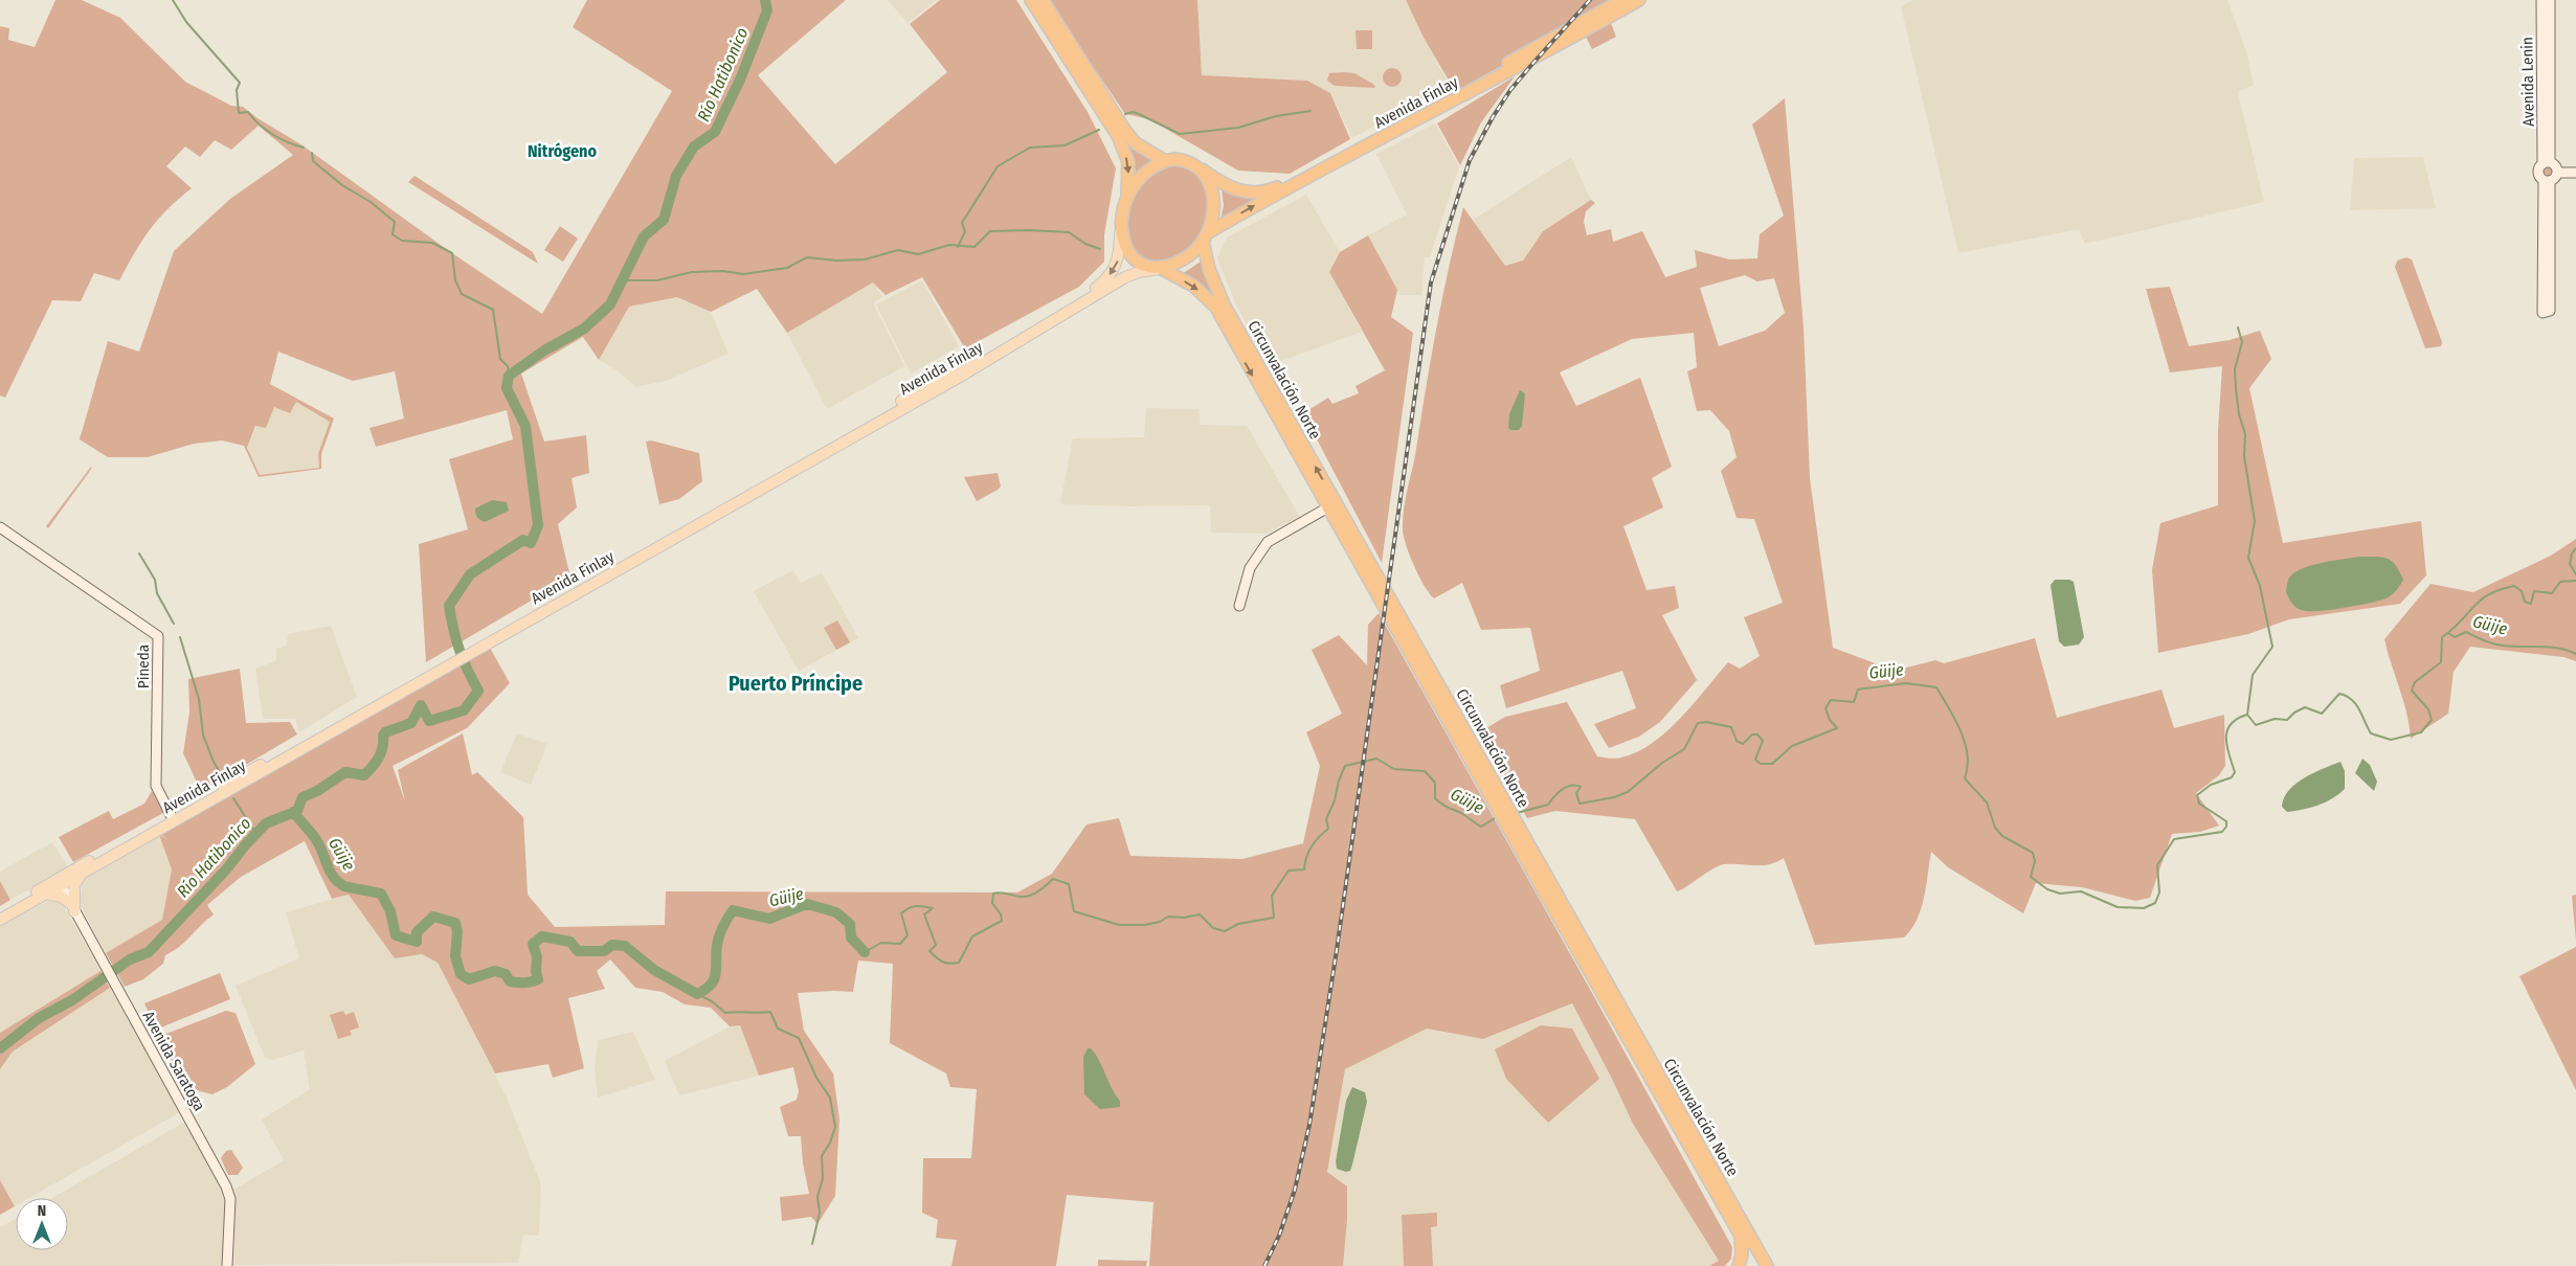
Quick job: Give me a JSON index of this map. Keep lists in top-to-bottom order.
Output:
{
  "streets": {
    "highway": ["Avenida Finlay", "Circunvalación Norte"],
    "street": ["Avenida Lenin", "Pineda", "Avenida Saratoga"]
  },
  "crossings": [
    ["Avenida Finlay", "Circunvalación Norte"],
    ["Avenida Finlay", "Pineda"],
    ["Avenida Finlay", "Avenida Saratoga"]
  ],
  "districts": ["Nitrógeno", "Puerto Príncipe"],
  "water": ["Río Hatibonico", "Güije"],
  "north": "top"
}
